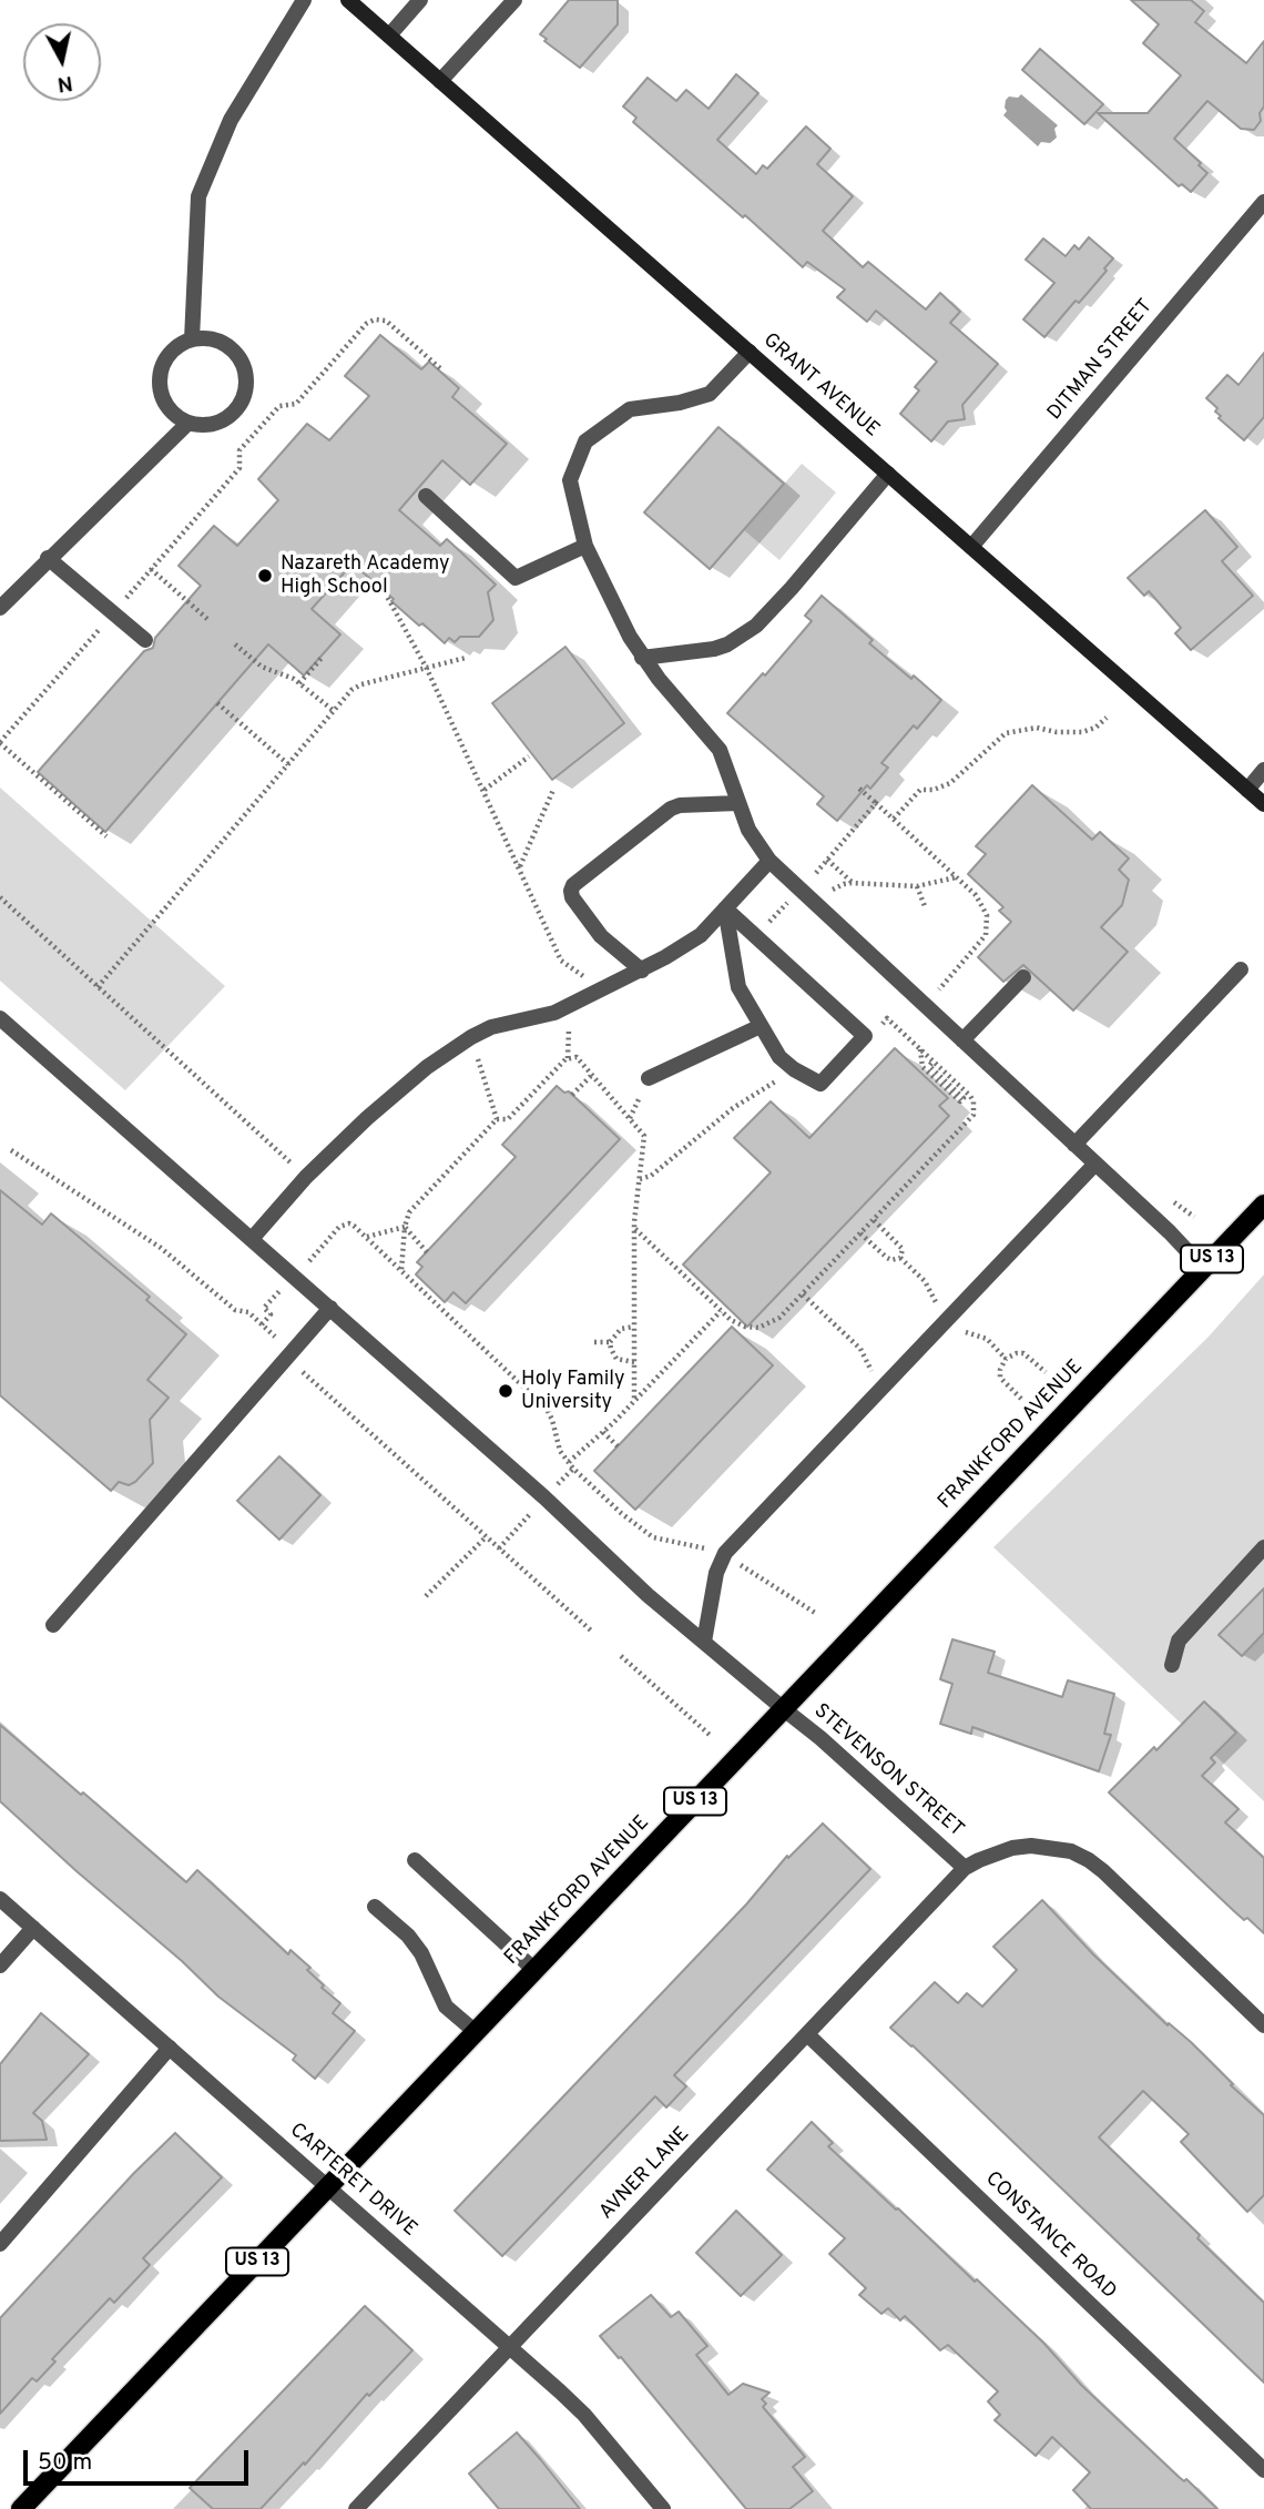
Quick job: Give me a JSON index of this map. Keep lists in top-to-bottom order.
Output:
{
  "streets": {
    "main road": ["US 13", "FRANKFORD AVENUE"],
    "street": [
      "DITMAN STREET",
      "GRANT AVENUE",
      "STEVENSON STREET",
      "AVNER LANE",
      "CARTERET DRIVE",
      "CONSTANCE ROAD"
    ]
  },
  "crossings": [
    ["DITMAN STREET", "GRANT AVENUE"],
    ["FRANKFORD AVENUE", "STEVENSON STREET"],
    ["FRANKFORD AVENUE", "CARTERET DRIVE"],
    ["STEVENSON STREET", "AVNER LANE"],
    ["AVNER LANE", "CARTERET DRIVE"],
    ["AVNER LANE", "CONSTANCE ROAD"]
  ],
  "places": ["Nazareth Academy High School", "Holy Family University"],
  "scale_bar": "50 m",
  "north": "bottom"
}
